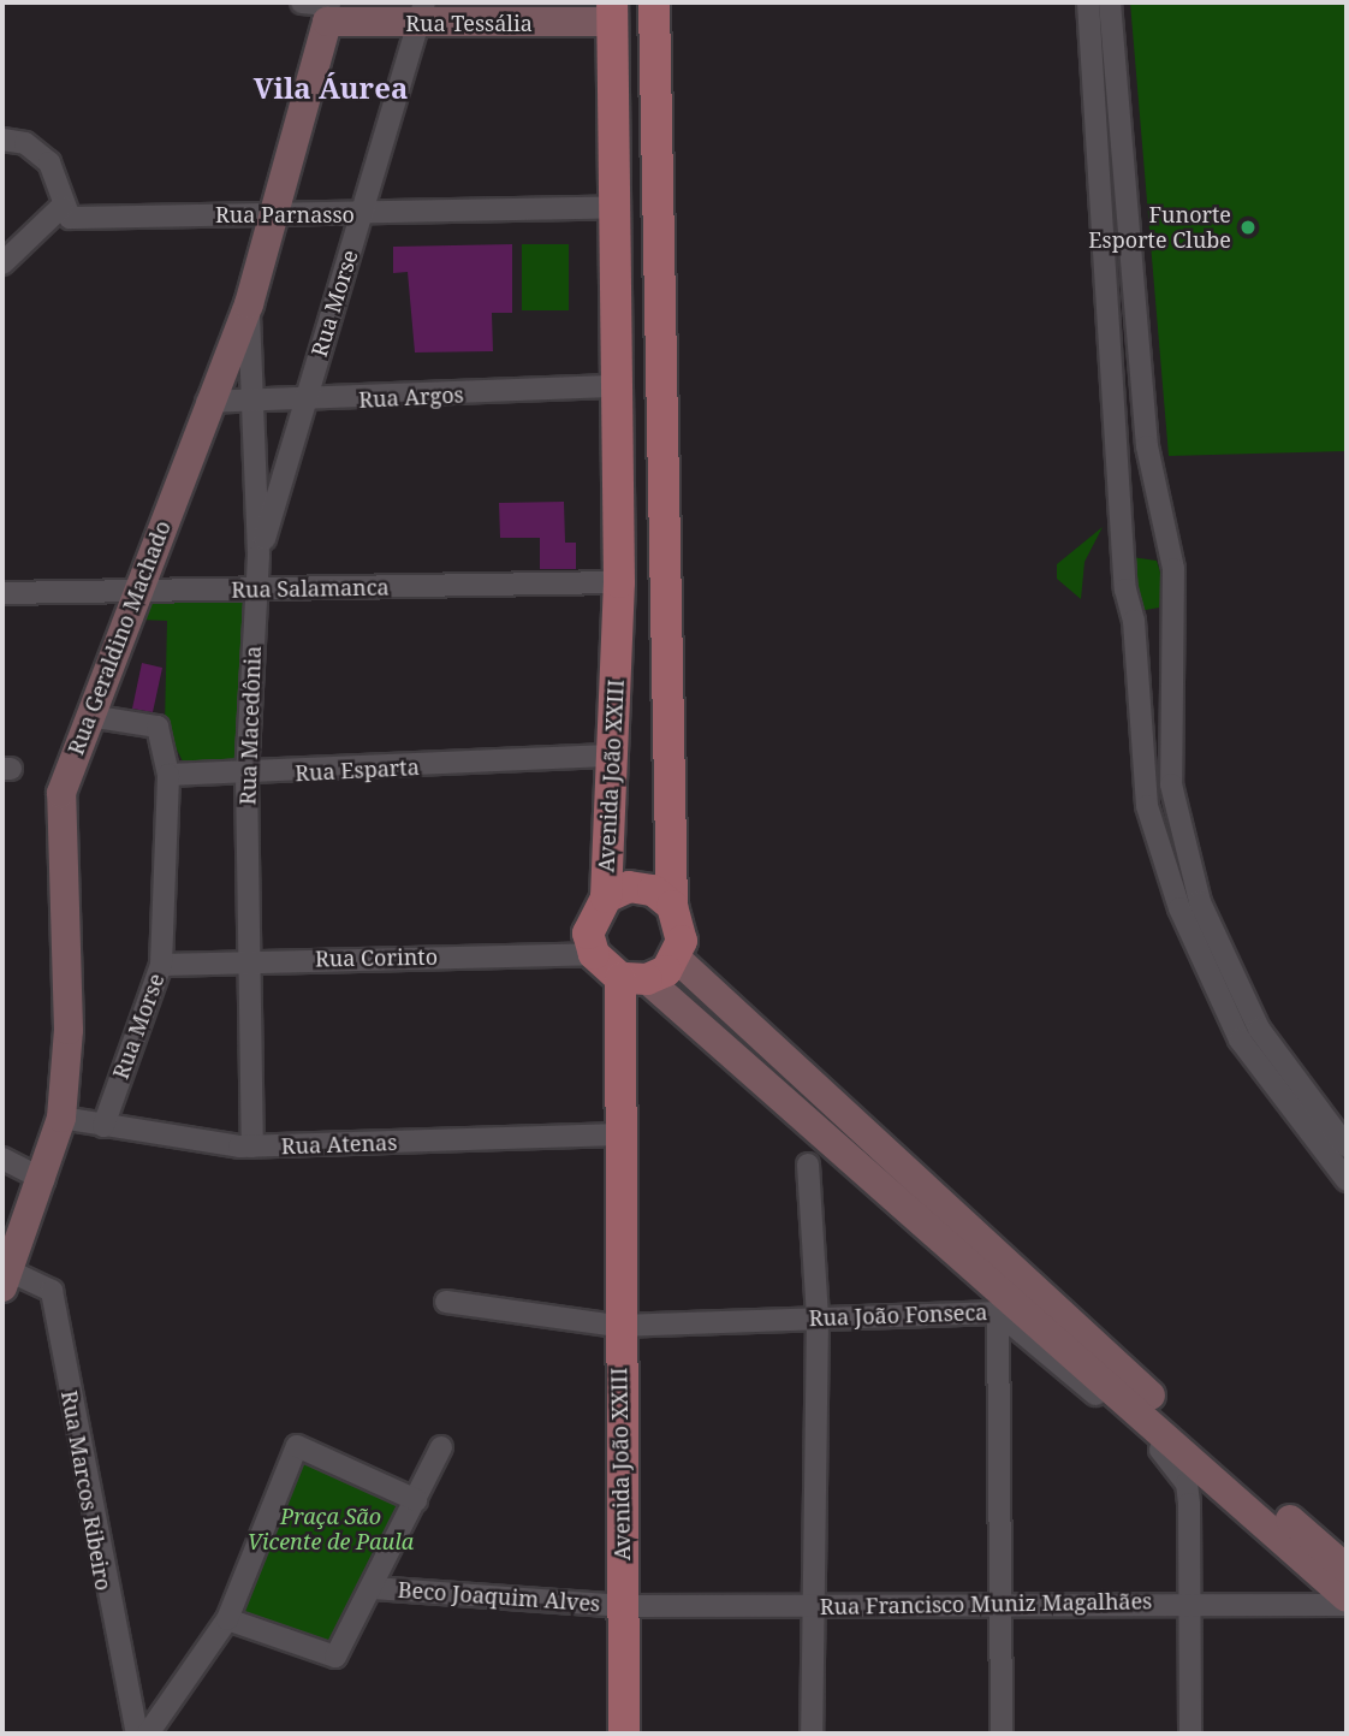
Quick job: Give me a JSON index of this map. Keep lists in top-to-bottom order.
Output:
{
  "streets": {
    "main road": ["Avenida João XXIII"],
    "street": [
      "Rua Tessália",
      "Rua Parnasso",
      "Rua Morse",
      "Rua Argos",
      "Rua Salamanca",
      "Rua Geraldino Machado",
      "Rua Macedônia",
      "Rua Esparta",
      "Rua Corinto",
      "Rua Atenas",
      "Rua João Fonseca",
      "Rua Marcos Ribeiro",
      "Beco Joaquim Alves",
      "Rua Francisco Muniz Magalhães"
    ]
  },
  "crossings": [
    ["Rua Tessália", "Rua Morse"],
    ["Rua Tessália", "Rua Geraldino Machado"],
    ["Rua Tessália", "Avenida João XXIII"],
    ["Rua Parnasso", "Rua Morse"],
    ["Rua Parnasso", "Rua Geraldino Machado"],
    ["Rua Parnasso", "Avenida João XXIII"],
    ["Rua Morse", "Rua Argos"],
    ["Rua Morse", "Rua Macedônia"],
    ["Rua Morse", "Rua Esparta"],
    ["Rua Morse", "Rua Corinto"],
    ["Rua Morse", "Rua Atenas"],
    ["Rua Argos", "Rua Geraldino Machado"],
    ["Rua Argos", "Rua Macedônia"],
    ["Rua Argos", "Avenida João XXIII"],
    ["Rua Salamanca", "Rua Geraldino Machado"],
    ["Rua Salamanca", "Rua Macedônia"],
    ["Rua Salamanca", "Avenida João XXIII"],
    ["Rua Geraldino Machado", "Rua Macedônia"],
    ["Rua Geraldino Machado", "Rua Atenas"],
    ["Rua Geraldino Machado", "Rua Marcos Ribeiro"],
    ["Rua Macedônia", "Rua Esparta"],
    ["Rua Macedônia", "Rua Corinto"],
    ["Rua Macedônia", "Rua Atenas"],
    ["Rua Esparta", "Avenida João XXIII"],
    ["Avenida João XXIII", "Rua Corinto"],
    ["Avenida João XXIII", "Rua Atenas"],
    ["Avenida João XXIII", "Rua João Fonseca"],
    ["Avenida João XXIII", "Beco Joaquim Alves"],
    ["Avenida João XXIII", "Rua Francisco Muniz Magalhães"],
    ["Rua João Fonseca", "Rua Francisco Muniz Magalhães"],
    ["Beco Joaquim Alves", "Rua Francisco Muniz Magalhães"]
  ],
  "districts": ["Vila Áurea"],
  "parks": ["Praça São Vicente de Paula"],
  "places": ["Funorte Esporte Clube"]
}
